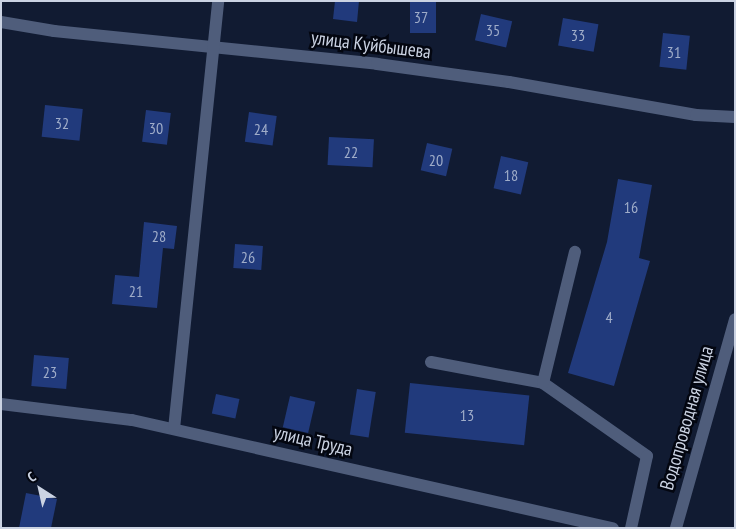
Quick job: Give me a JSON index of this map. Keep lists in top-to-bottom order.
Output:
{
  "streets": {
    "street": ["улица Куйбышева", "Водопроводная улица", "улица Труда"]
  },
  "house_numbers": [
    "37",
    "35",
    "33",
    "31",
    "32",
    "30",
    "24",
    "22",
    "20",
    "18",
    "16",
    "28",
    "26",
    "21",
    "4",
    "23",
    "13"
  ],
  "north": "top left"
}
